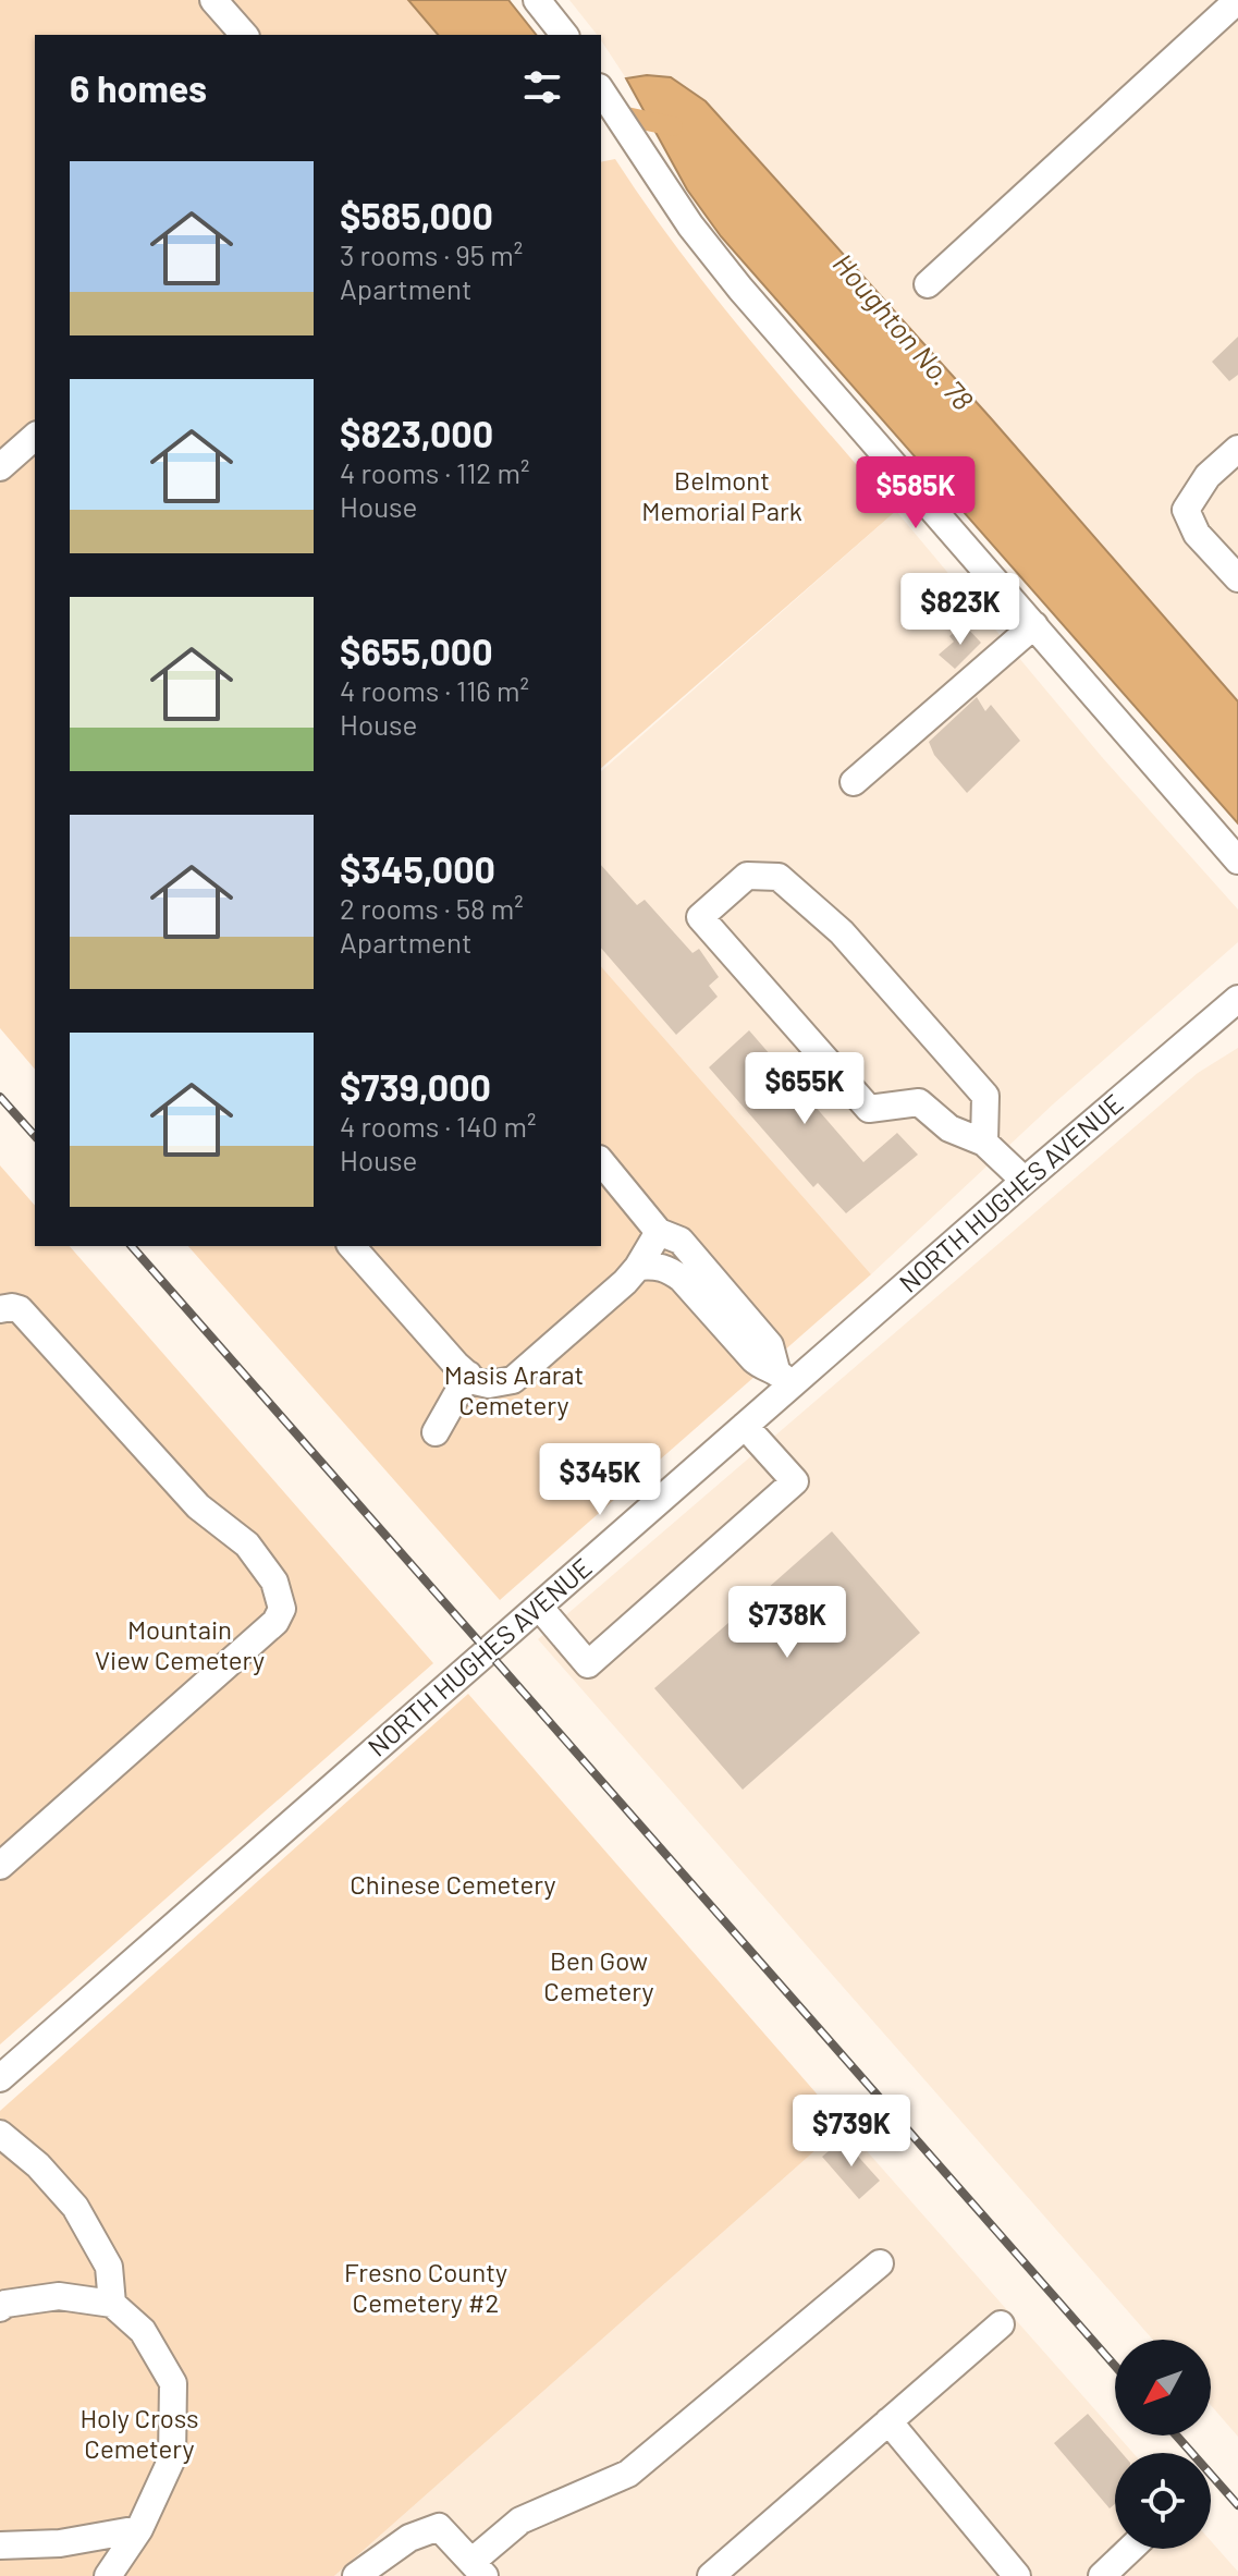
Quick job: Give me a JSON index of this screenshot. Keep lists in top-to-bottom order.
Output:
{
  "streets": {
    "street": ["NORTH HUGHES AVENUE"]
  },
  "water": ["Houghton No. 78"],
  "parks": [
    "Belmont Memorial Park",
    "Masis Ararat Cemetery",
    "Mountain View Cemetery",
    "Chinese Cemetery",
    "Ben Gow Cemetery",
    "Fresno County Cemetery #2",
    "Holy Cross Cemetery"
  ],
  "north": "bottom left",
  "page": {
    "heading": "6 homes",
    "list": [
      {
        "name": "$585,000",
        "note": "3 rooms · 95 m² · Apartment"
      },
      {
        "name": "$823,000",
        "note": "4 rooms · 112 m² · House"
      },
      {
        "name": "$655,000",
        "note": "4 rooms · 116 m² · House"
      },
      {
        "name": "$345,000",
        "note": "2 rooms · 58 m² · Apartment"
      },
      {
        "name": "$739,000",
        "note": "4 rooms · 140 m² · House"
      }
    ],
    "price": [
      "$585K",
      "$823K",
      "$655K",
      "$345K",
      "$738K",
      "$739K"
    ]
  }
}
